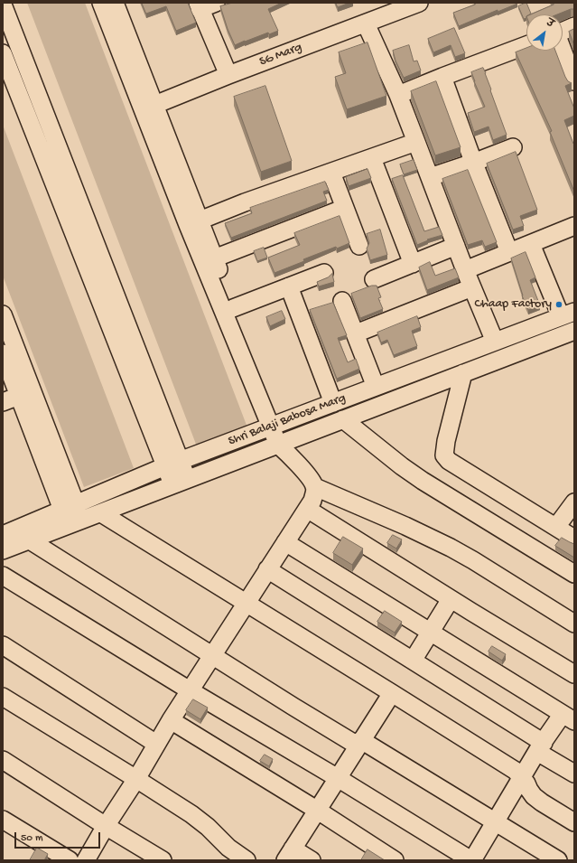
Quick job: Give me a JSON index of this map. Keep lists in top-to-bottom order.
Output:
{
  "streets": {
    "street": ["SG Marg", "Shri Balaji Babosa Marg"]
  },
  "places": ["Chaap Factory"],
  "scale_bar": "50 m",
  "north": "top right"
}
